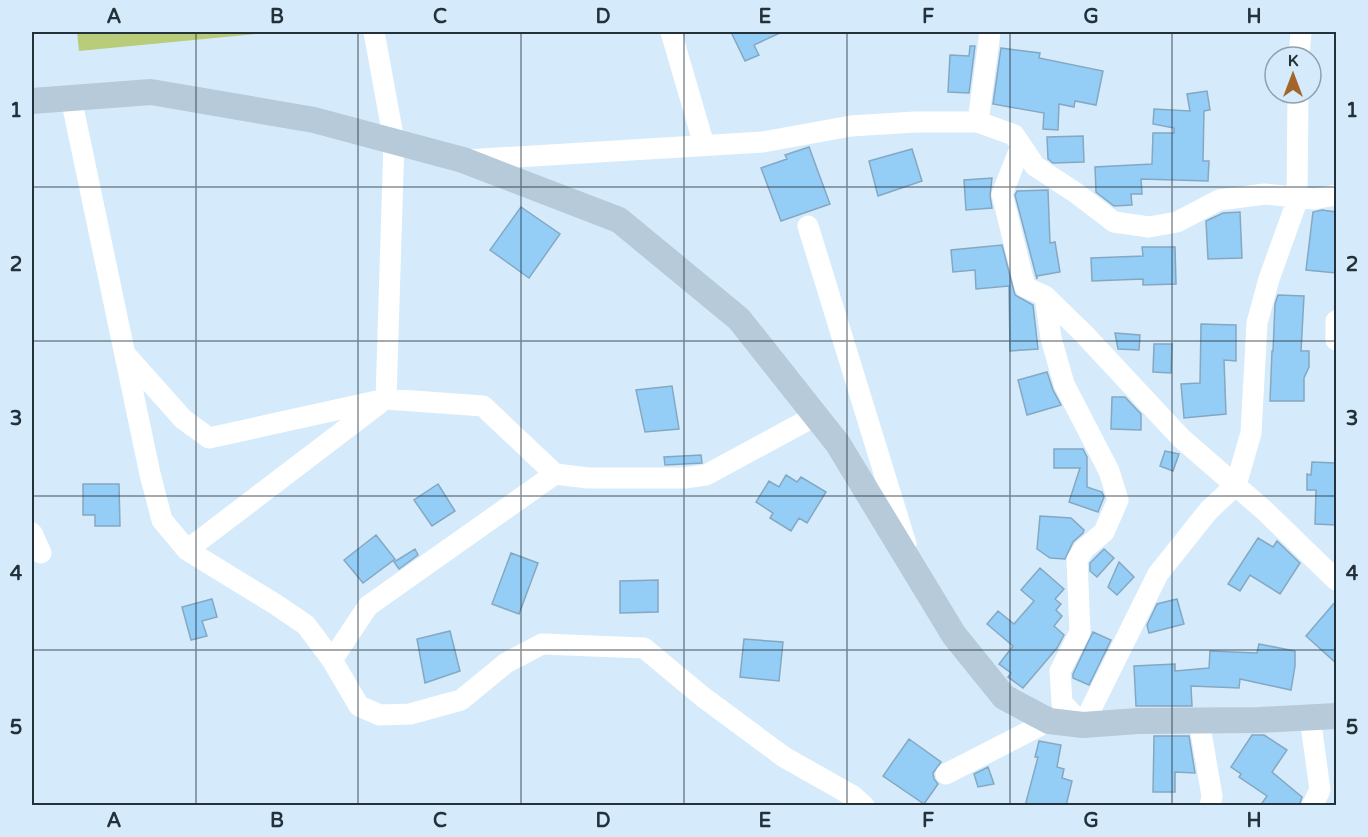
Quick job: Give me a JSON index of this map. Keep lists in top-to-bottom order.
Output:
{
  "north": "top",
  "grid": {
    "columns": [
      "A",
      "B",
      "C",
      "D",
      "E",
      "F",
      "G",
      "H"
    ],
    "rows": [
      "1",
      "2",
      "3",
      "4",
      "5"
    ]
  }
}
